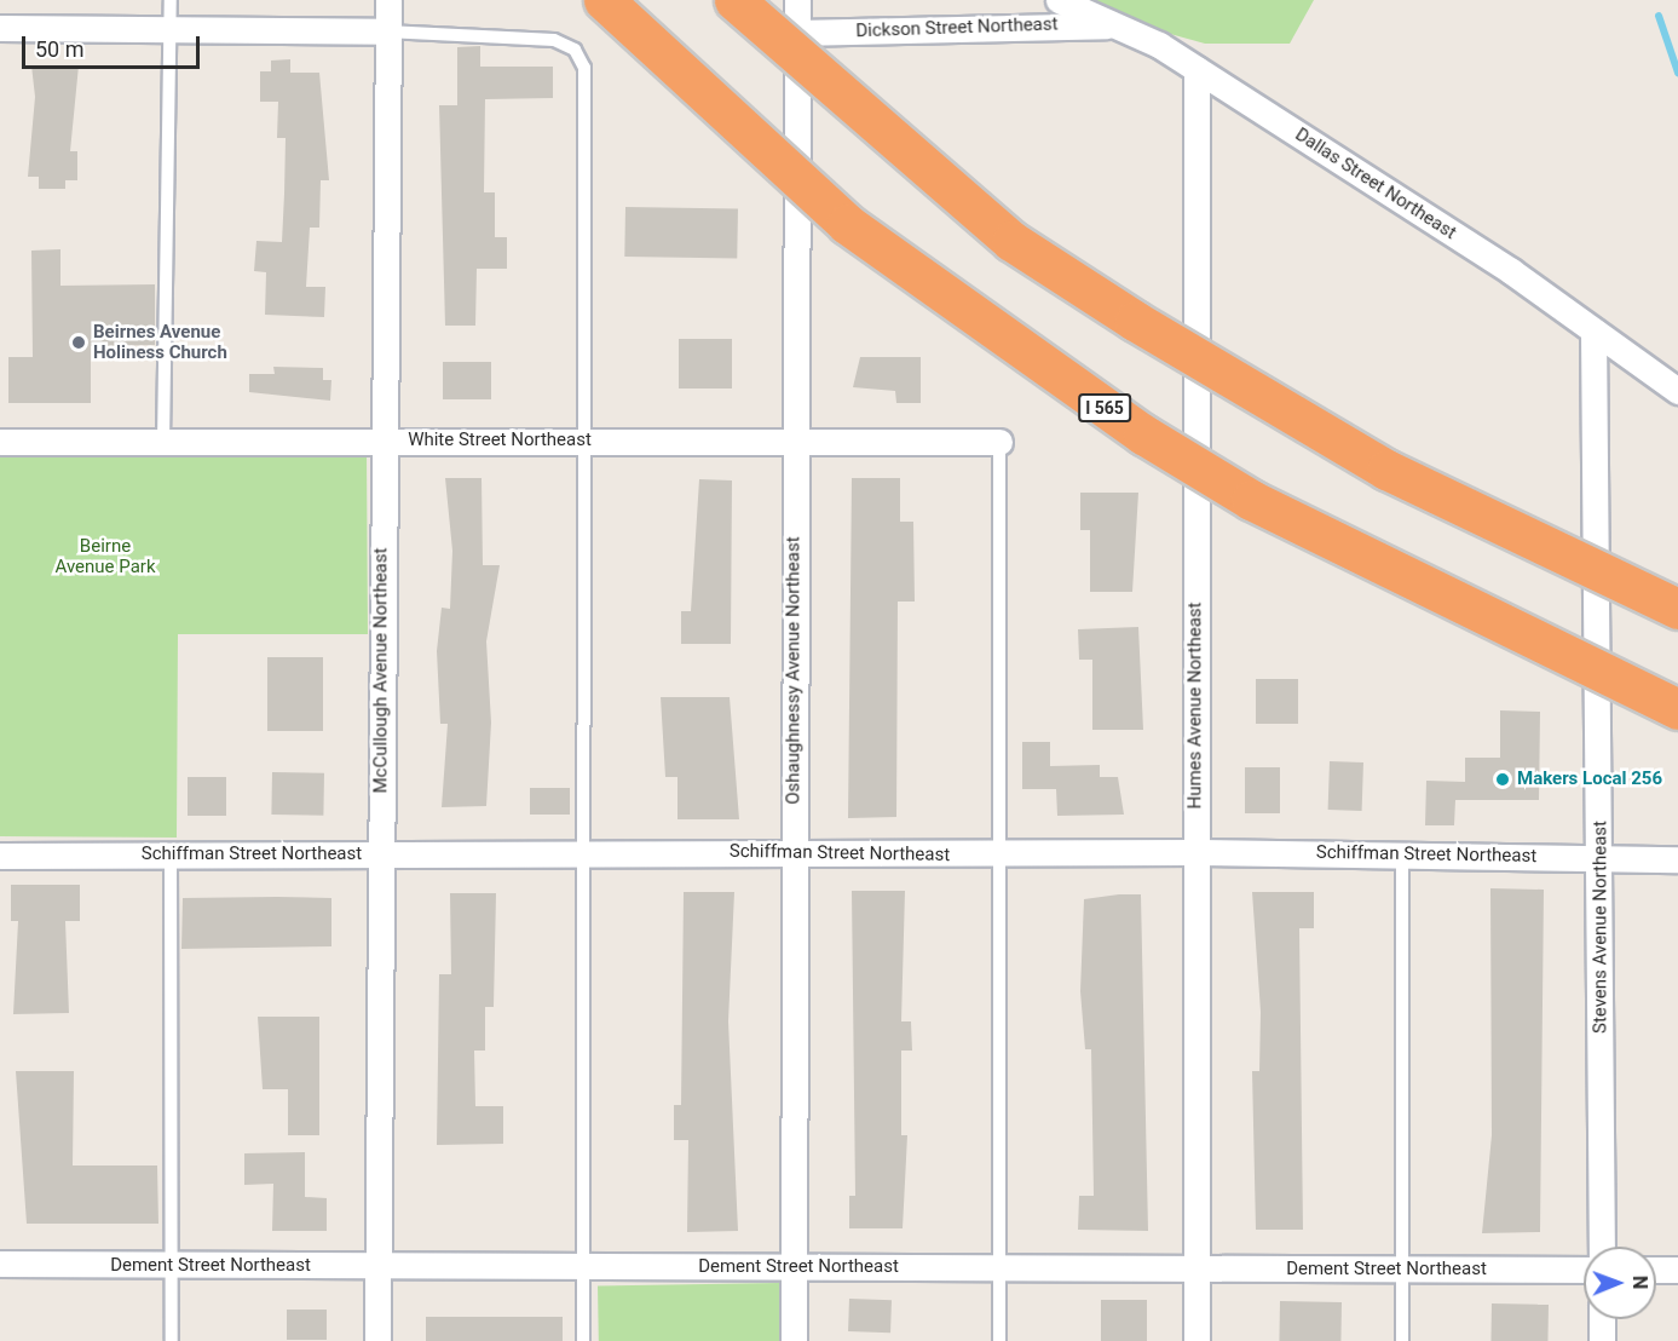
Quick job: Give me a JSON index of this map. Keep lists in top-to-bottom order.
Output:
{
  "streets": {
    "highway": ["I 565"],
    "street": [
      "Dickson Street Northeast",
      "Dallas Street Northeast",
      "White Street Northeast",
      "McCullough Avenue Northeast",
      "Oshaughnessy Avenue Northeast",
      "Humes Avenue Northeast",
      "Schiffman Street Northeast",
      "Stevens Avenue Northeast",
      "Dement Street Northeast"
    ]
  },
  "crossings": [
    ["Dickson Street Northeast", "Dallas Street Northeast"],
    ["Dickson Street Northeast", "Oshaughnessy Avenue Northeast"],
    ["Dallas Street Northeast", "Humes Avenue Northeast"],
    ["Dallas Street Northeast", "Stevens Avenue Northeast"],
    ["White Street Northeast", "McCullough Avenue Northeast"],
    ["White Street Northeast", "Oshaughnessy Avenue Northeast"],
    ["McCullough Avenue Northeast", "Schiffman Street Northeast"],
    ["McCullough Avenue Northeast", "Dement Street Northeast"],
    ["Oshaughnessy Avenue Northeast", "Schiffman Street Northeast"],
    ["Oshaughnessy Avenue Northeast", "Dement Street Northeast"],
    ["Humes Avenue Northeast", "Schiffman Street Northeast"],
    ["Humes Avenue Northeast", "Dement Street Northeast"],
    ["Schiffman Street Northeast", "Stevens Avenue Northeast"]
  ],
  "parks": ["Beirne Avenue Park"],
  "places": ["Beirnes Avenue Holiness Church", "Makers Local 256"],
  "scale_bar": "50 m",
  "north": "right"
}
